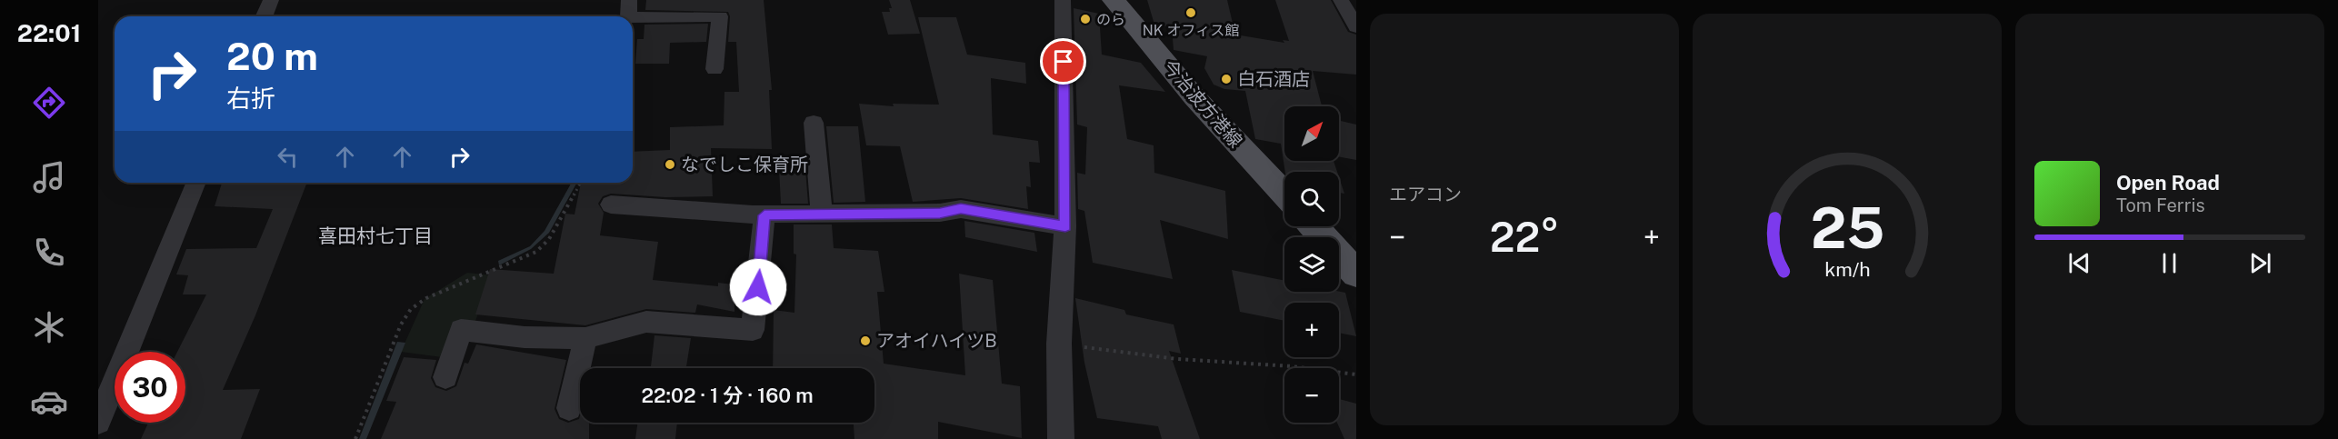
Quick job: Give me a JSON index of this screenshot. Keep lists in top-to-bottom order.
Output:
{
  "streets": {
    "main road": ["今治波方港線"]
  },
  "districts": ["喜田村七丁目"],
  "places": [
    "NK オフィス館",
    "のら",
    "白石酒店",
    "なでしこ保育所",
    "アオイハイツB"
  ],
  "north": "top right",
  "page": {
    "tabs": "22:01",
    "tile": "エアコン",
    "turn": ["20 m", "右折"],
    "map_buttons": ["+", "−"],
    "song": ["Open Road", "Tom Ferris"],
    "heat": ["−", "22°", "+"],
    "limit": "30",
    "trip": "22:02 · 1 分 · 160 m",
    "gauge": ["25", "km/h"]
  }
}
